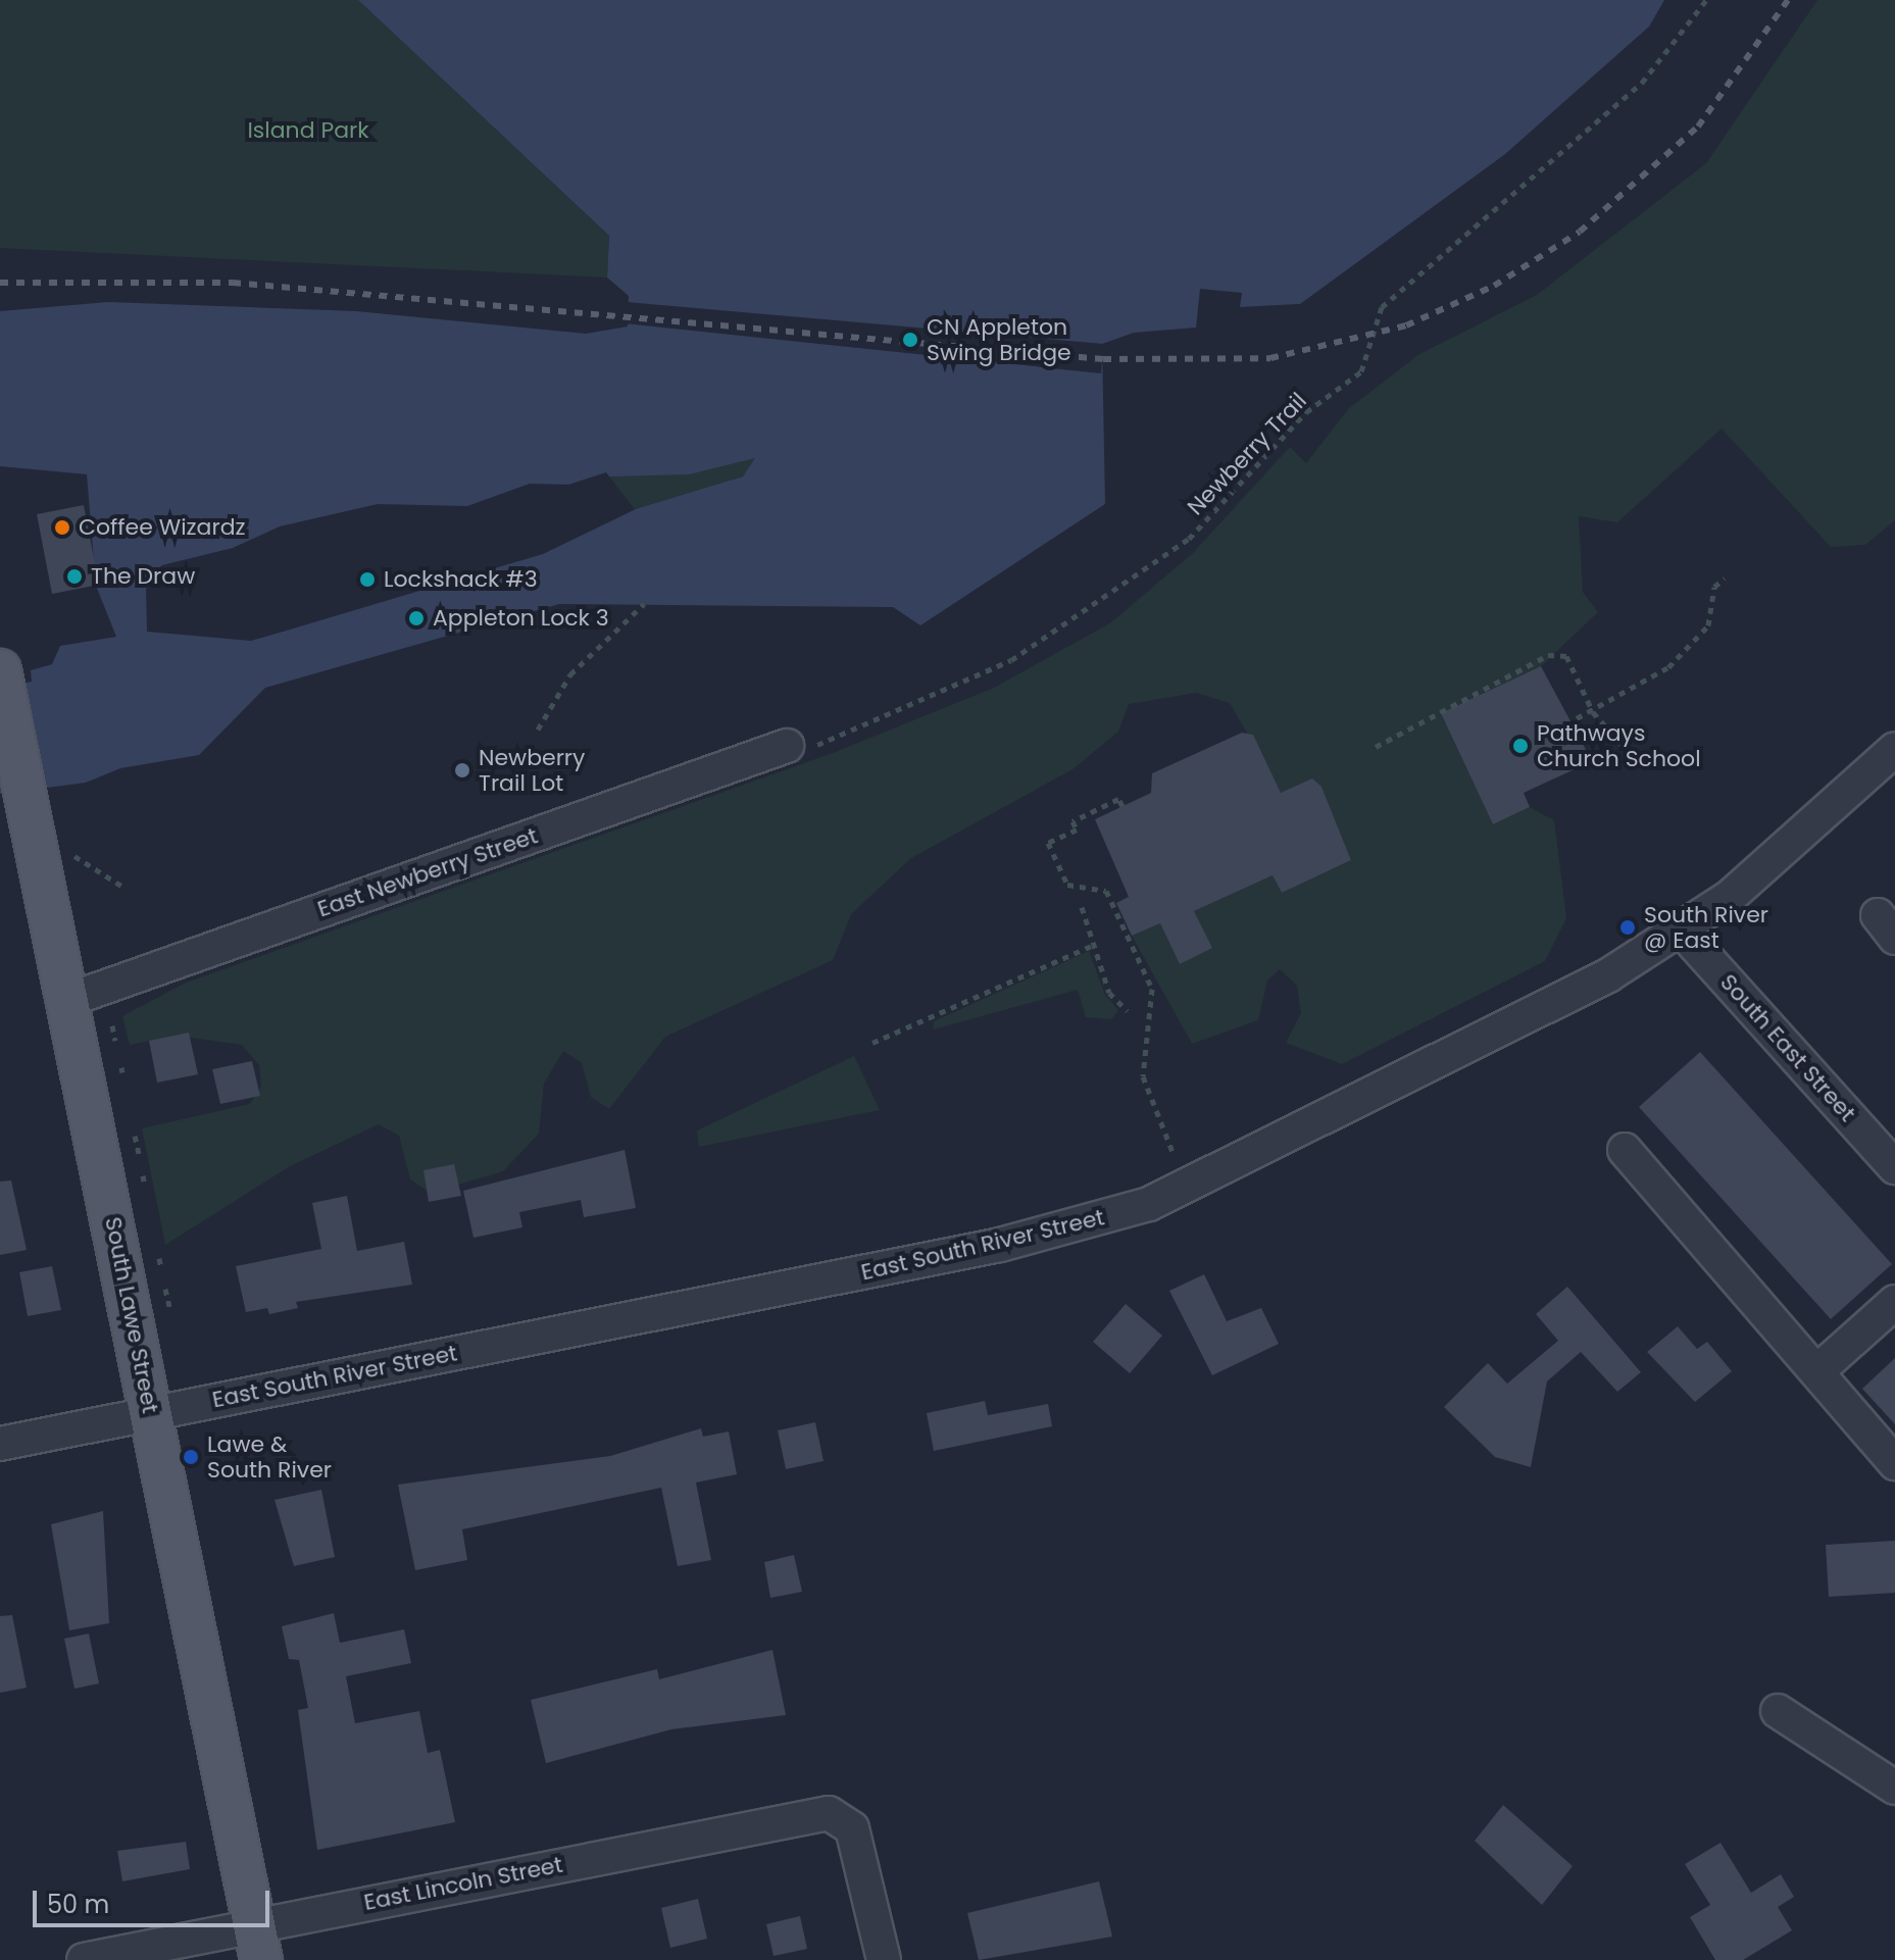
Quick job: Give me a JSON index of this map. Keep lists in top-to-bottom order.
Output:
{
  "streets": {
    "main road": ["South Lawe Street"],
    "street": [
      "East Newberry Street",
      "South East Street",
      "East South River Street",
      "East Lincoln Street"
    ],
    "path": ["Newberry Trail"]
  },
  "crossings": [
    ["Newberry Trail", "East Newberry Street"],
    ["East Newberry Street", "South Lawe Street"],
    ["South East Street", "East South River Street"],
    ["East South River Street", "South Lawe Street"],
    ["South Lawe Street", "East Lincoln Street"]
  ],
  "parks": ["Island Park"],
  "places": [
    "CN Appleton Swing Bridge",
    "Coffee Wizardz",
    "The Draw",
    "Lockshack #3",
    "Appleton Lock 3",
    "Pathways Church School",
    "Newberry Trail Lot",
    "South River @ East",
    "Lawe & South River"
  ],
  "scale_bar": "50 m"
}
